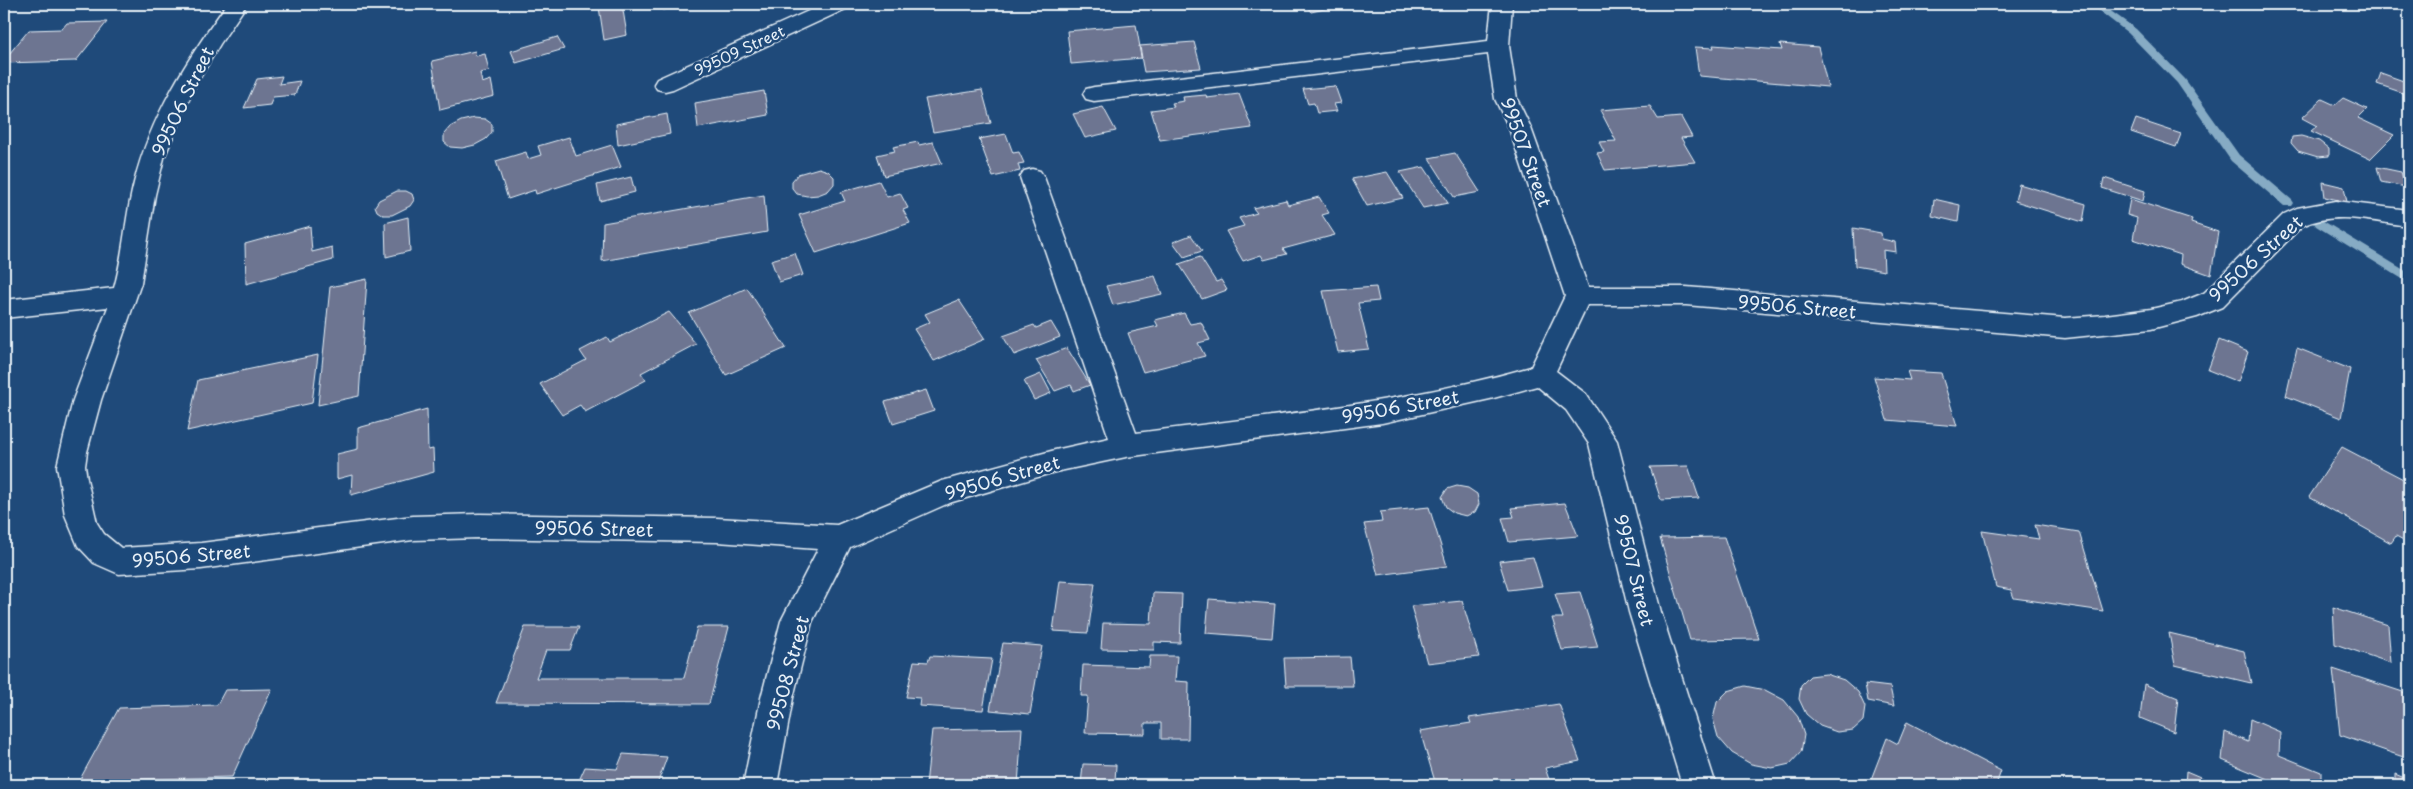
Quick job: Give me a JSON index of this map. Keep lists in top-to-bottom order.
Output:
{
  "streets": {
    "street": [
      "99509 Street",
      "99506 Street",
      "99507 Street",
      "99508 Street"
    ]
  },
  "crossings": [
    ["99506 Street", "99507 Street"],
    ["99506 Street", "99508 Street"]
  ]
}
